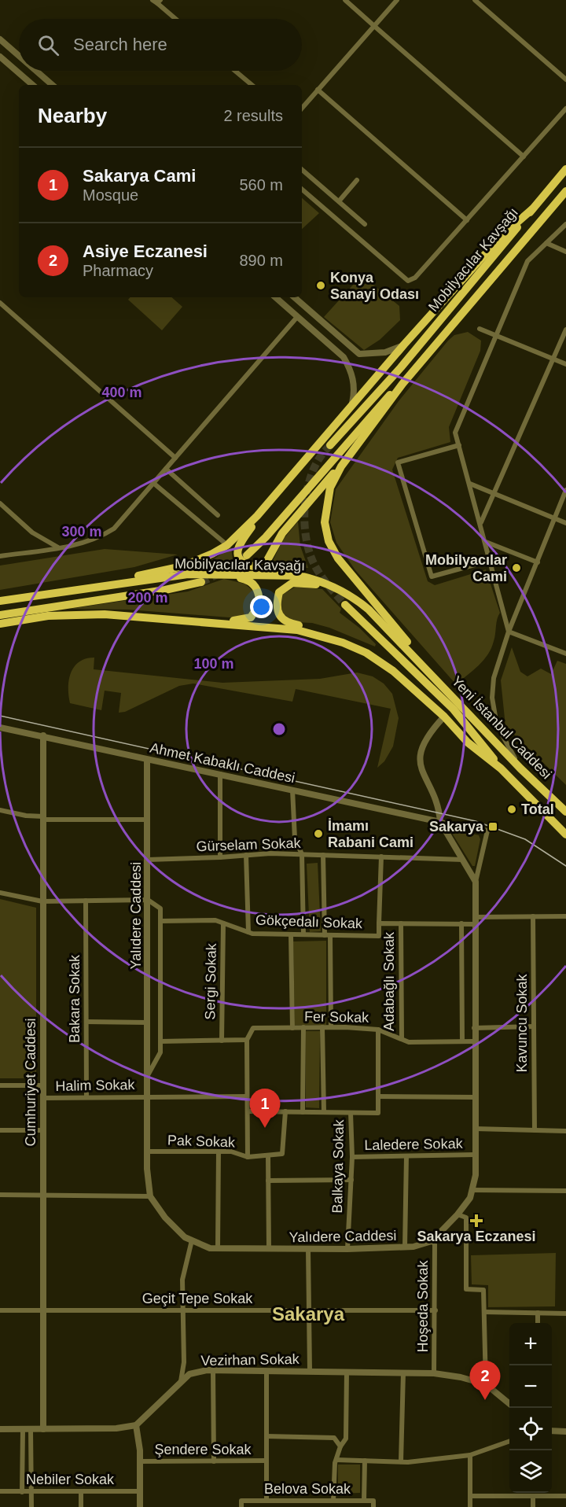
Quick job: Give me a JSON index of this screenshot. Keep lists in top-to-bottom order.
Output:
{
  "streets": {
    "highway": ["Mobilyacılar Kavşağı", "Yeni İstanbul Caddesi"],
    "street": [
      "Ahmet Kabaklı Caddesi",
      "Gürselam Sokak",
      "Yalıdere Caddesi",
      "Gökçedalı Sokak",
      "Sergi Sokak",
      "Adabağlı Sokak",
      "Bakara Sokak",
      "Fer Sokak",
      "Kavuncu Sokak",
      "Cumhuriyet Caddesi",
      "Halim Sokak",
      "Pak Sokak",
      "Laledere Sokak",
      "Balkaya Sokak",
      "Geçit Tepe Sokak",
      "Hoşeda Sokak",
      "Vezirhan Sokak",
      "Şendere Sokak",
      "Nebiler Sokak",
      "Belova Sokak"
    ]
  },
  "crossings": [
    ["Mobilyacılar Kavşağı", "Yeni İstanbul Caddesi"],
    ["Ahmet Kabaklı Caddesi", "Yalıdere Caddesi"],
    ["Ahmet Kabaklı Caddesi", "Cumhuriyet Caddesi"],
    ["Gürselam Sokak", "Yalıdere Caddesi"],
    ["Yalıdere Caddesi", "Halim Sokak"],
    ["Yalıdere Caddesi", "Pak Sokak"],
    ["Yalıdere Caddesi", "Balkaya Sokak"],
    ["Yalıdere Caddesi", "Hoşeda Sokak"],
    ["Gökçedalı Sokak", "Sergi Sokak"],
    ["Gökçedalı Sokak", "Adabağlı Sokak"],
    ["Gökçedalı Sokak", "Kavuncu Sokak"],
    ["Adabağlı Sokak", "Fer Sokak"],
    ["Bakara Sokak", "Halim Sokak"],
    ["Cumhuriyet Caddesi", "Halim Sokak"],
    ["Cumhuriyet Caddesi", "Geçit Tepe Sokak"],
    ["Laledere Sokak", "Balkaya Sokak"],
    ["Geçit Tepe Sokak", "Hoşeda Sokak"],
    ["Hoşeda Sokak", "Vezirhan Sokak"],
    ["Vezirhan Sokak", "Şendere Sokak"],
    ["Şendere Sokak", "Belova Sokak"]
  ],
  "districts": ["Sakarya"],
  "places": {
    "other": [
      "Konya Sanayi Odası",
      "Mobilyacılar Cami",
      "Total",
      "İmamı Rabani Cami"
    ],
    "transit": ["Sakarya"],
    "health": ["Sakarya Eczanesi"]
  },
  "page": {
    "search": "Search here",
    "heading": ["Nearby", "2 results"],
    "list": [
      {
        "mark": "1",
        "name": "Sakarya Cami",
        "note": "Mosque",
        "value": "560 m"
      },
      {
        "mark": "2",
        "name": "Asiye Eczanesi",
        "note": "Pharmacy",
        "value": "890 m"
      }
    ],
    "pins": ["1", "2"],
    "map_buttons": ["+", "−"]
  },
  "rings": [
    "400 m",
    "300 m",
    "200 m",
    "100 m"
  ]
}
